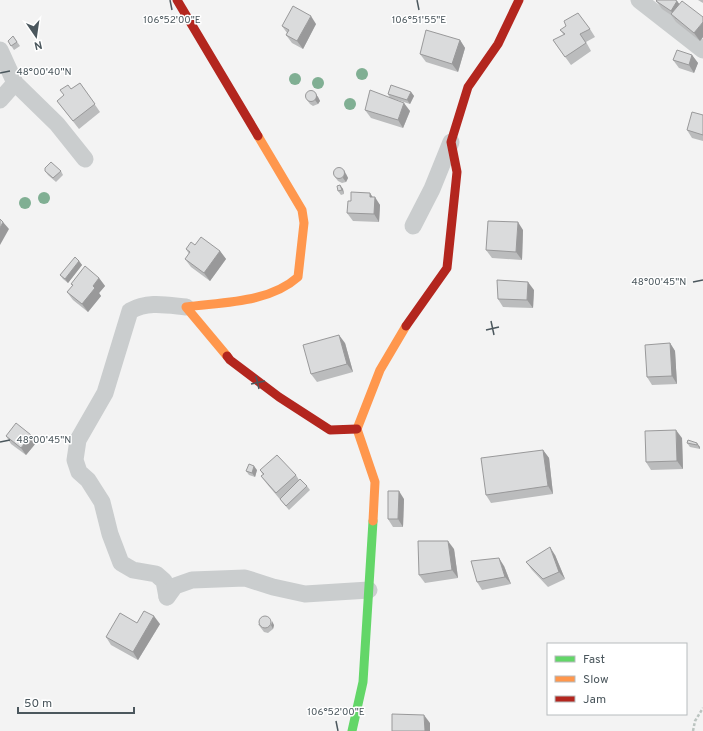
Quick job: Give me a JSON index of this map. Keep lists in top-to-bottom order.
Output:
{
  "legend": ["Fast", "Slow", "Jam"],
  "scale_bar": "50 m",
  "north": "bottom",
  "coordinates": [
    "106°52'00\"E",
    "106°51'55\"E",
    "48°00'40\"N",
    "48°00'45\"N"
  ]
}
